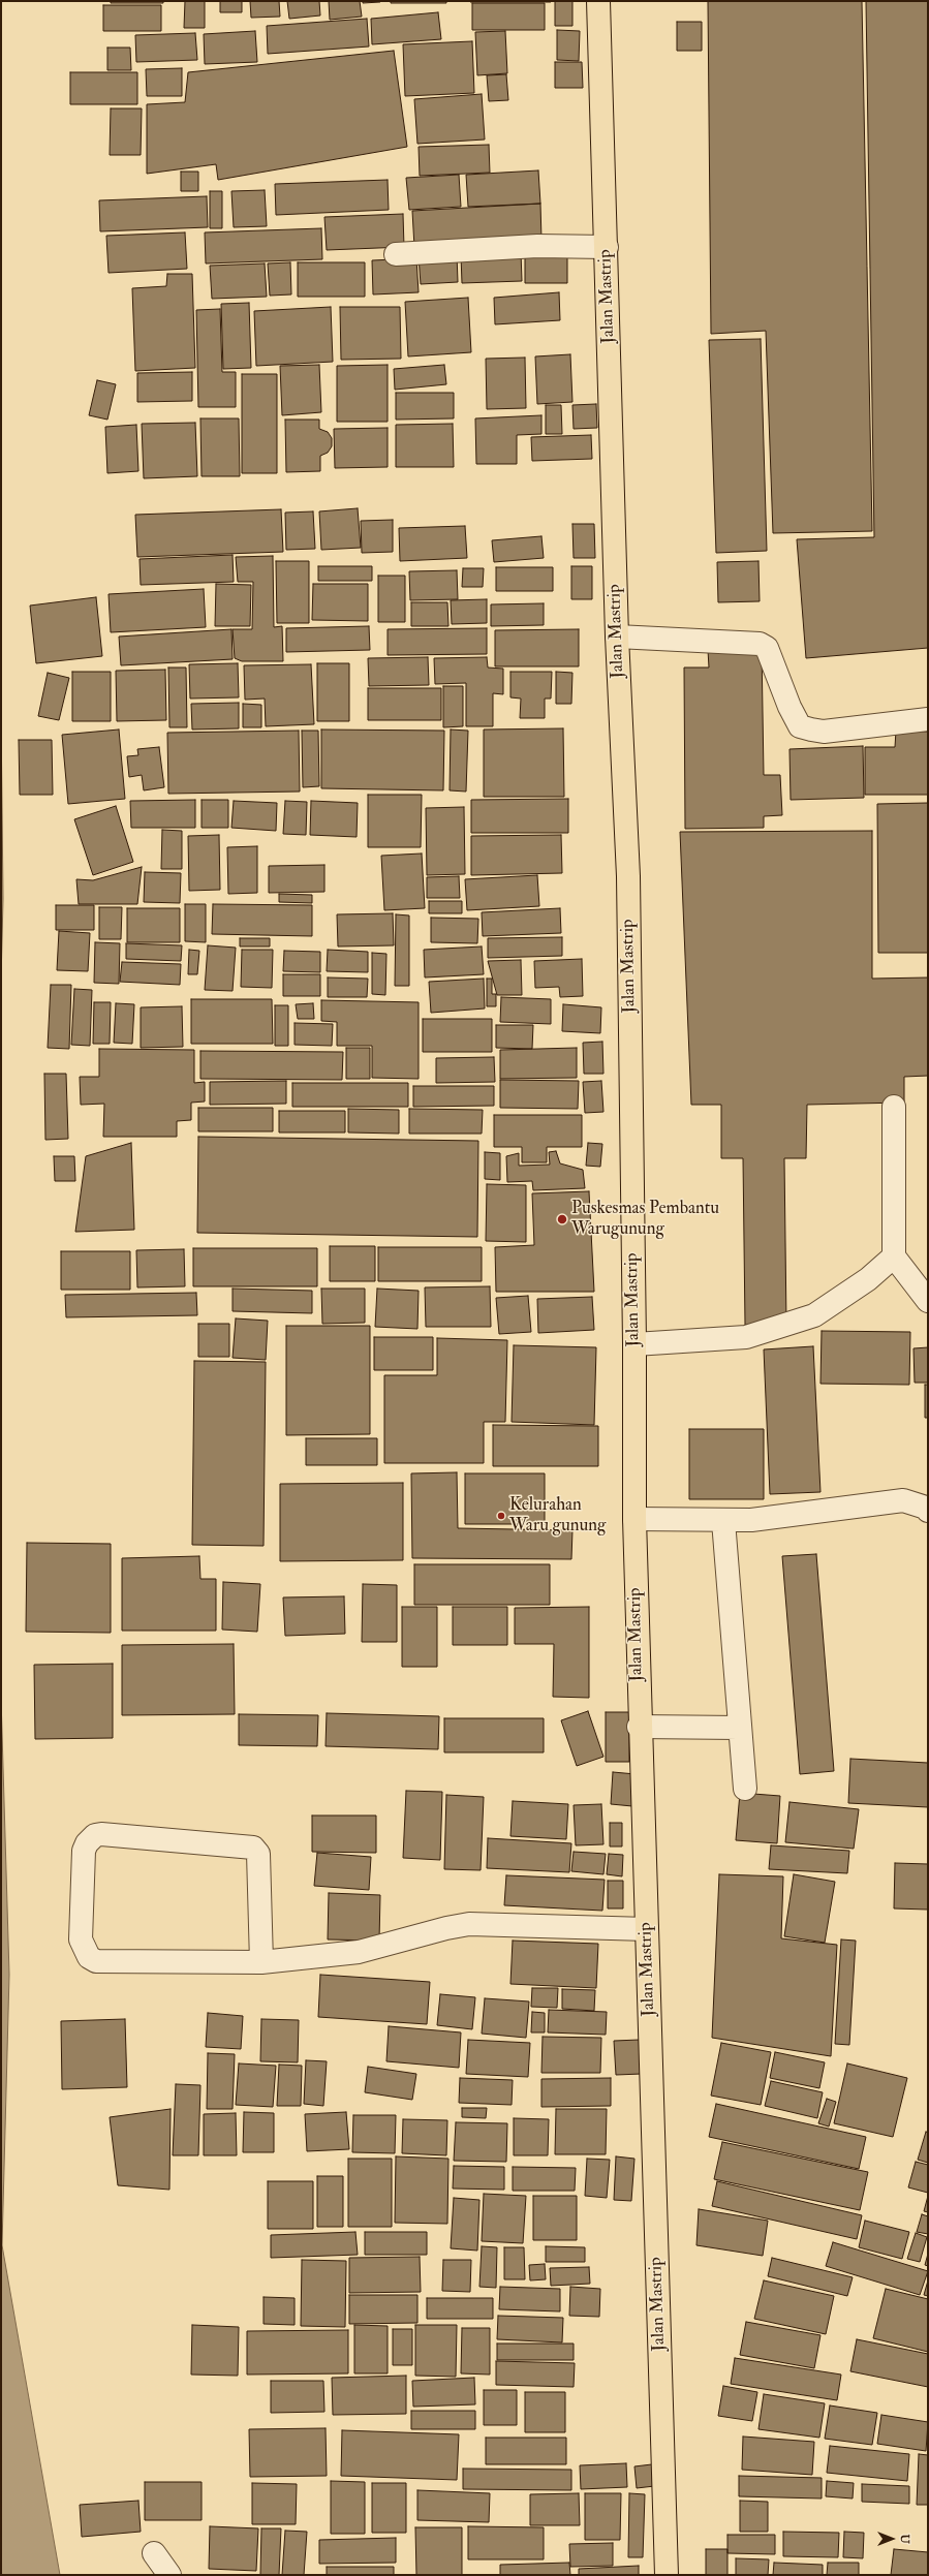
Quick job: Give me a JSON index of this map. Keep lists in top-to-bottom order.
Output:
{
  "streets": {
    "main road": ["Jalan Mastrip"]
  },
  "places": ["Puskesmas Pembantu Warugunung", "Kelurahan Waru gunung"],
  "north": "right"
}
